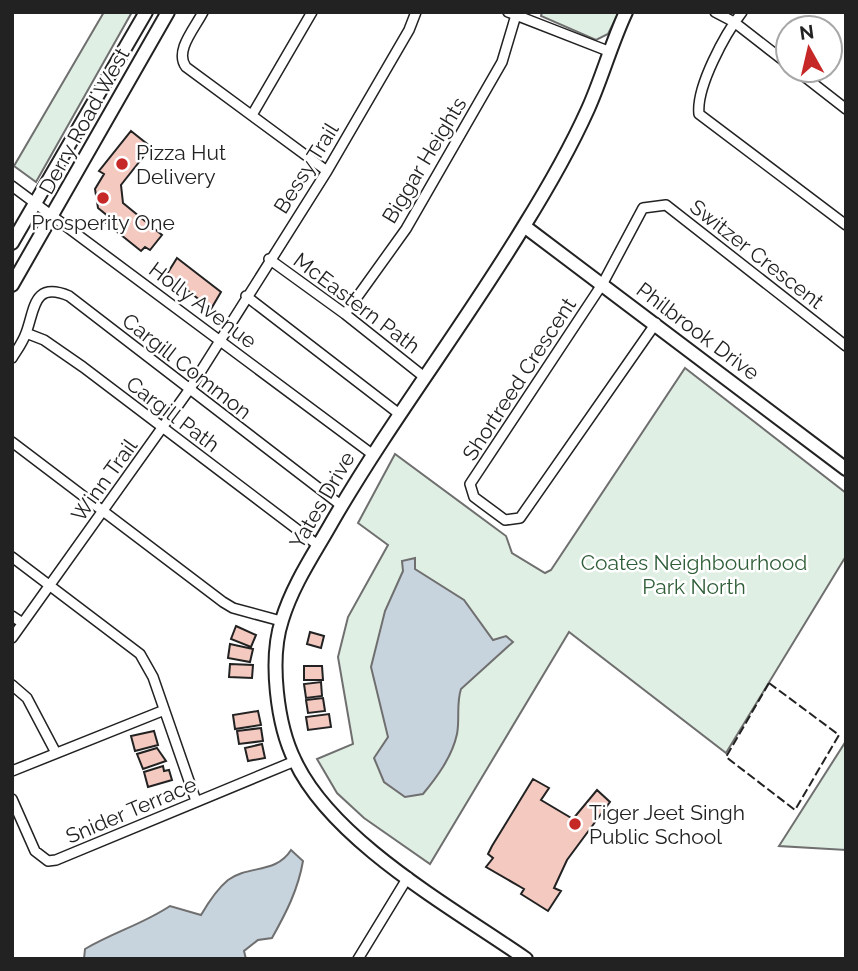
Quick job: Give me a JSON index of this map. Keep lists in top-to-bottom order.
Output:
{
  "streets": {
    "street": [
      "Derry Road West",
      "Biggar Heights",
      "Bessy Trail",
      "Switzer Crescent",
      "McEastern Path",
      "Holly Avenue",
      "Philbrook Drive",
      "Cargill Common",
      "Shortreed Crescent",
      "Cargill Path",
      "Winn Trail",
      "Yates Drive",
      "Snider Terrace"
    ]
  },
  "crossings": [
    ["Derry Road West", "Holly Avenue"],
    ["Biggar Heights", "McEastern Path"],
    ["Bessy Trail", "McEastern Path"],
    ["Bessy Trail", "Holly Avenue"],
    ["Bessy Trail", "Winn Trail"],
    ["Switzer Crescent", "Philbrook Drive"],
    ["Switzer Crescent", "Shortreed Crescent"],
    ["McEastern Path", "Yates Drive"],
    ["Holly Avenue", "Winn Trail"],
    ["Holly Avenue", "Yates Drive"],
    ["Philbrook Drive", "Shortreed Crescent"],
    ["Philbrook Drive", "Yates Drive"],
    ["Cargill Common", "Cargill Path"],
    ["Cargill Common", "Winn Trail"],
    ["Cargill Common", "Yates Drive"],
    ["Cargill Path", "Winn Trail"],
    ["Cargill Path", "Yates Drive"],
    ["Yates Drive", "Snider Terrace"]
  ],
  "parks": ["Coates Neighbourhood Park North"],
  "places": ["Pizza Hut Delivery", "Prosperity One", "Tiger Jeet Singh Public School"],
  "north": "top"
}
